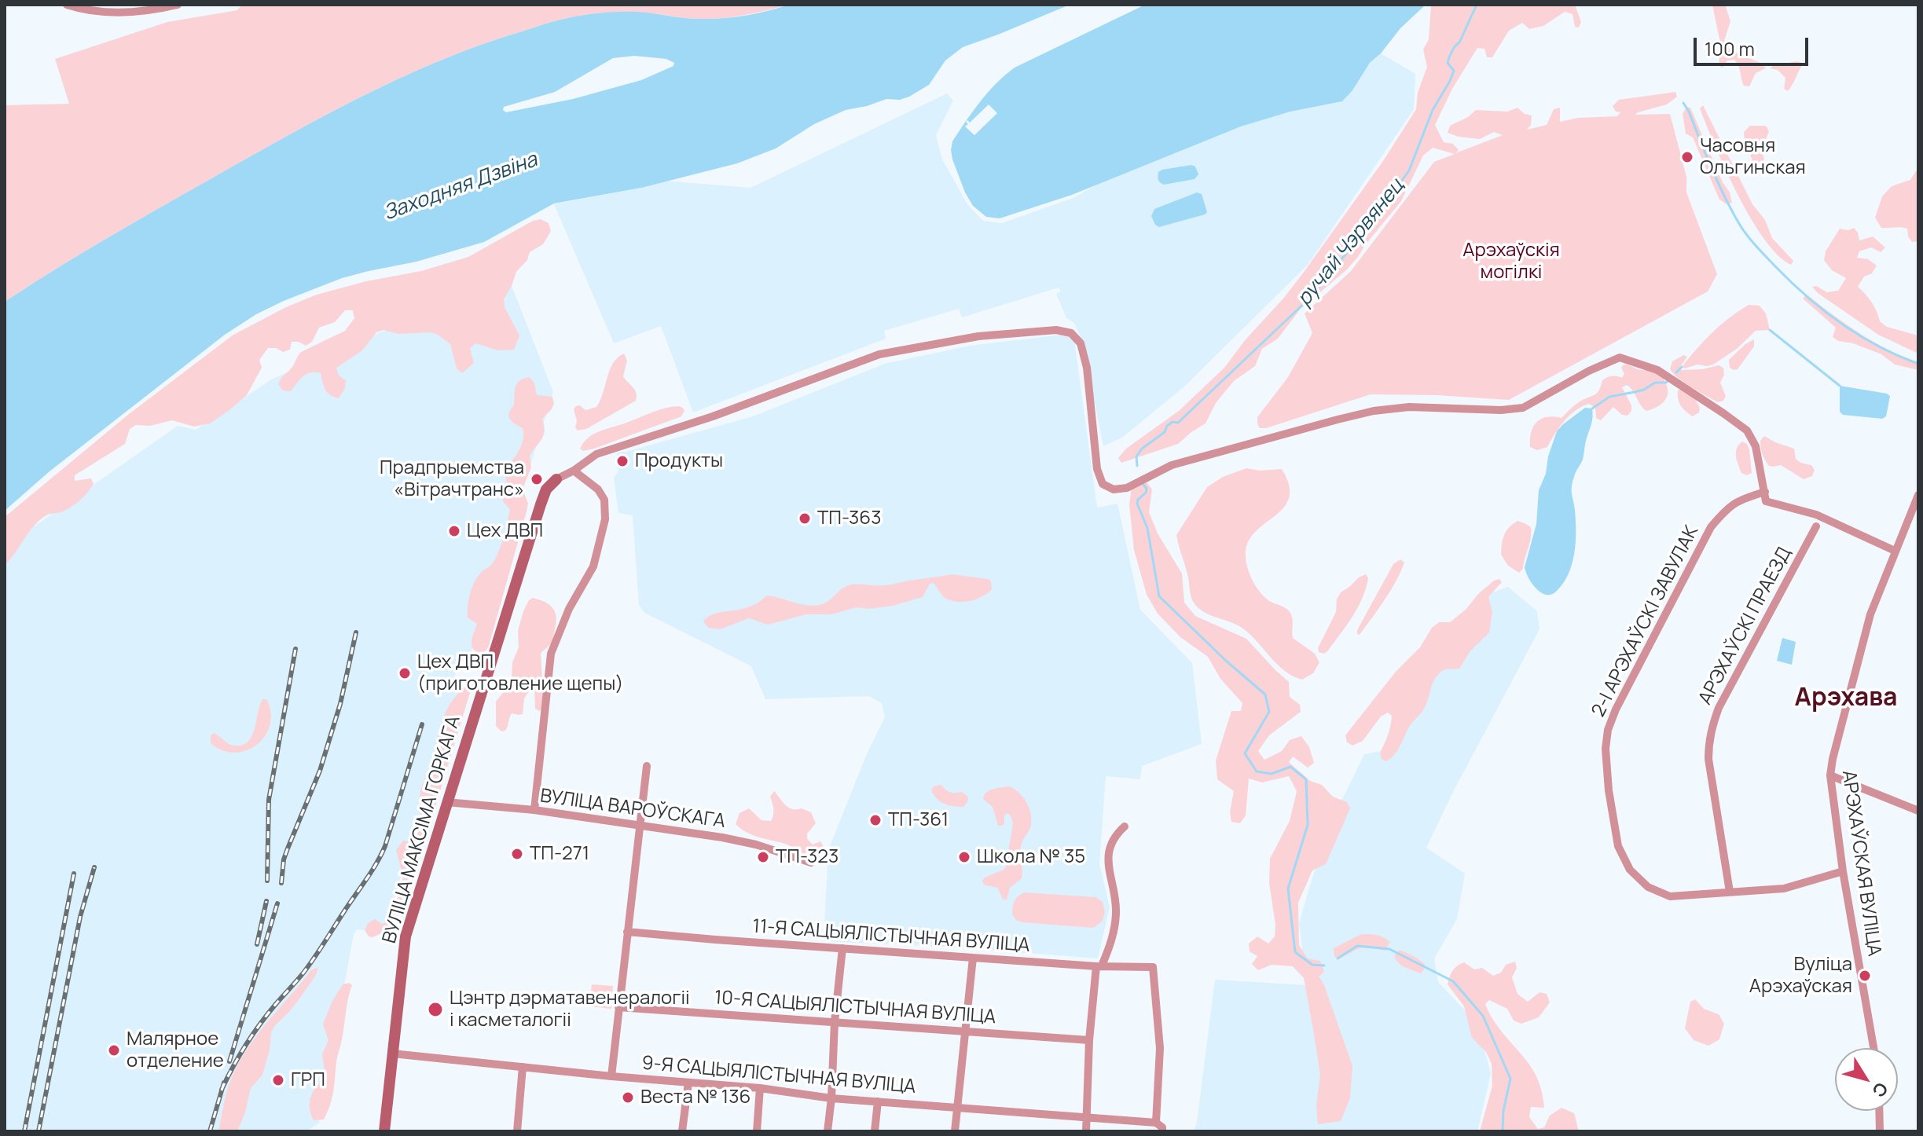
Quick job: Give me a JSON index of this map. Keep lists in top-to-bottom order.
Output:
{
  "streets": {
    "main road": ["ВУЛІЦА МАКСІМА ГОРКАГА"],
    "street": [
      "2-І АРЭХАЎСКІ ЗАВУЛАК",
      "АРЭХАЎСКІ ПРАЕЗД",
      "ВУЛІЦА ВАРОЎСКАГА",
      "АРЭХАЎСКАЯ ВУЛІЦА",
      "11-Я САЦЫЯЛІСТЫЧНАЯ ВУЛІЦА",
      "10-Я САЦЫЯЛІСТЫЧНАЯ ВУЛІЦА",
      "9-Я САЦЫЯЛІСТЫЧНАЯ ВУЛІЦА"
    ]
  },
  "crossings": [
    ["2-І АРЭХАЎСКІ ЗАВУЛАК", "АРЭХАЎСКІ ПРАЕЗД"],
    ["2-І АРЭХАЎСКІ ЗАВУЛАК", "АРЭХАЎСКАЯ ВУЛІЦА"],
    ["ВУЛІЦА ВАРОЎСКАГА", "ВУЛІЦА МАКСІМА ГОРКАГА"],
    ["ВУЛІЦА МАКСІМА ГОРКАГА", "9-Я САЦЫЯЛІСТЫЧНАЯ ВУЛІЦА"],
    ["11-Я САЦЫЯЛІСТЫЧНАЯ ВУЛІЦА", "9-Я САЦЫЯЛІСТЫЧНАЯ ВУЛІЦА"]
  ],
  "districts": ["Арэхава"],
  "water": ["Заходняя Дзвіна", "ручай Чэрвянец"],
  "parks": ["Арэхаўскія могілкі"],
  "places": [
    "Часовня Ольгинская",
    "Продукты",
    "Прадпрыемства «Вітрачтранс»",
    "ТП-363",
    "Цех ДВП",
    "Цех ДВП (приготовление щепы)",
    "ТП-361",
    "ТП-271",
    "ТП-323",
    "Школа № 35",
    "Вуліца Арэхаўская",
    "Цэнтр дэрматавенералогіі і касметалогіі",
    "Малярное отделение",
    "ГРП",
    "Веста № 136"
  ],
  "scale_bar": "100 m",
  "north": "bottom right"
}
